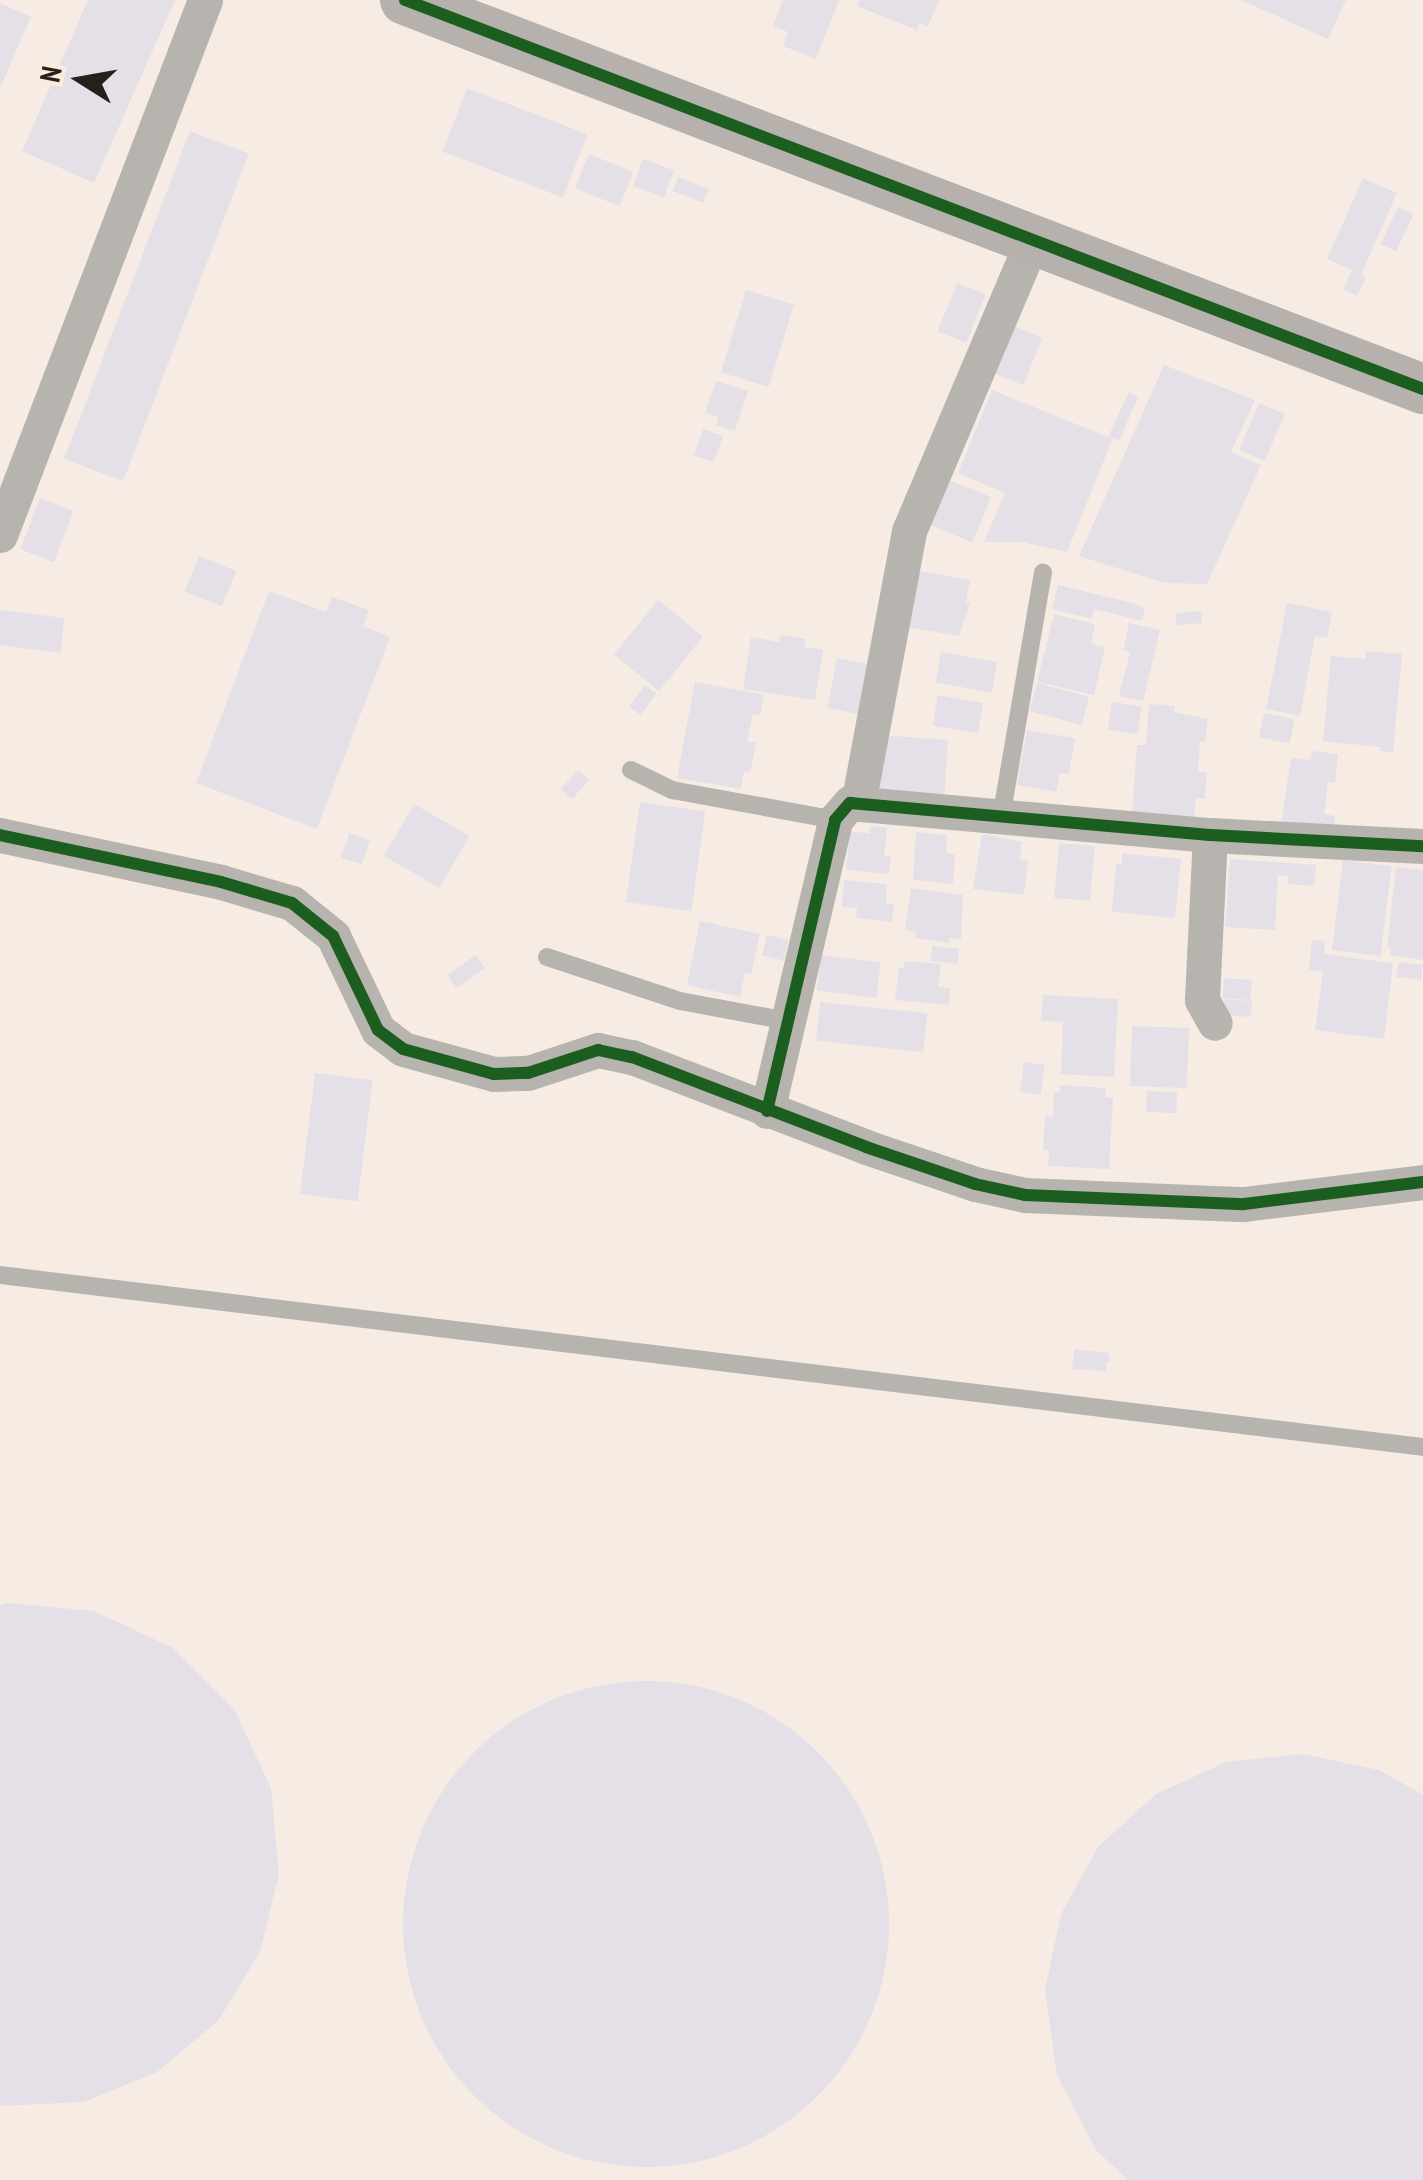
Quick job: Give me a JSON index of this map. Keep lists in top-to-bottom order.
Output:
{
  "north": "left"
}
